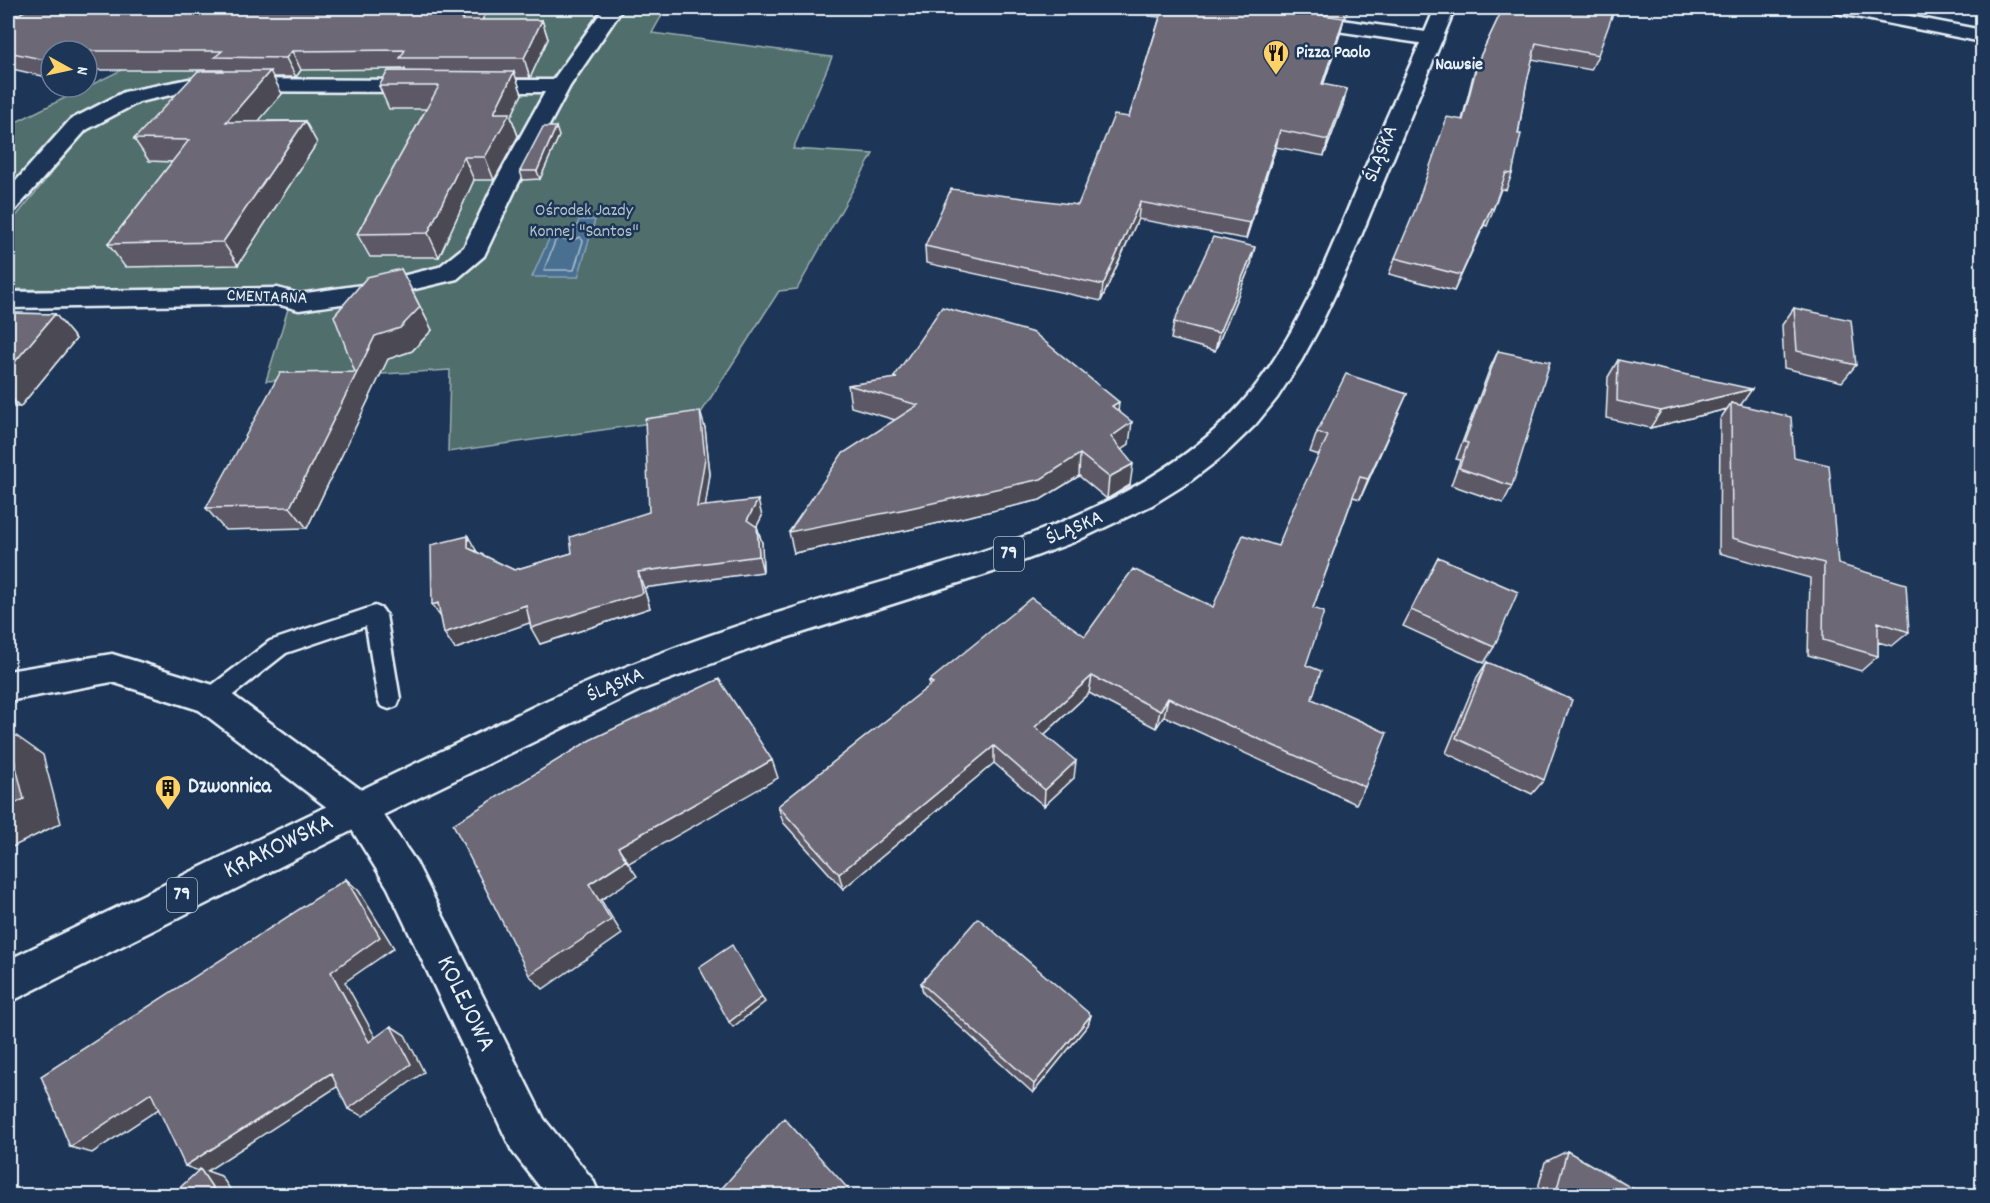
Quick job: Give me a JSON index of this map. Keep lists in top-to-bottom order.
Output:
{
  "streets": {
    "street": [
      "ŚLĄSKA",
      "CMENTARNA",
      "79",
      "KRAKOWSKA",
      "KOLEJOWA"
    ]
  },
  "crossings": [
    ["ŚLĄSKA", "KRAKOWSKA"],
    ["ŚLĄSKA", "KOLEJOWA"],
    ["KRAKOWSKA", "KOLEJOWA"]
  ],
  "districts": ["Nawsie"],
  "parks": ["Ośrodek Jazdy Konnej \"Santos\""],
  "places": {
    "restaurant": ["Pizza Paolo"],
    "building": ["Dzwonnica"]
  },
  "north": "right"
}
